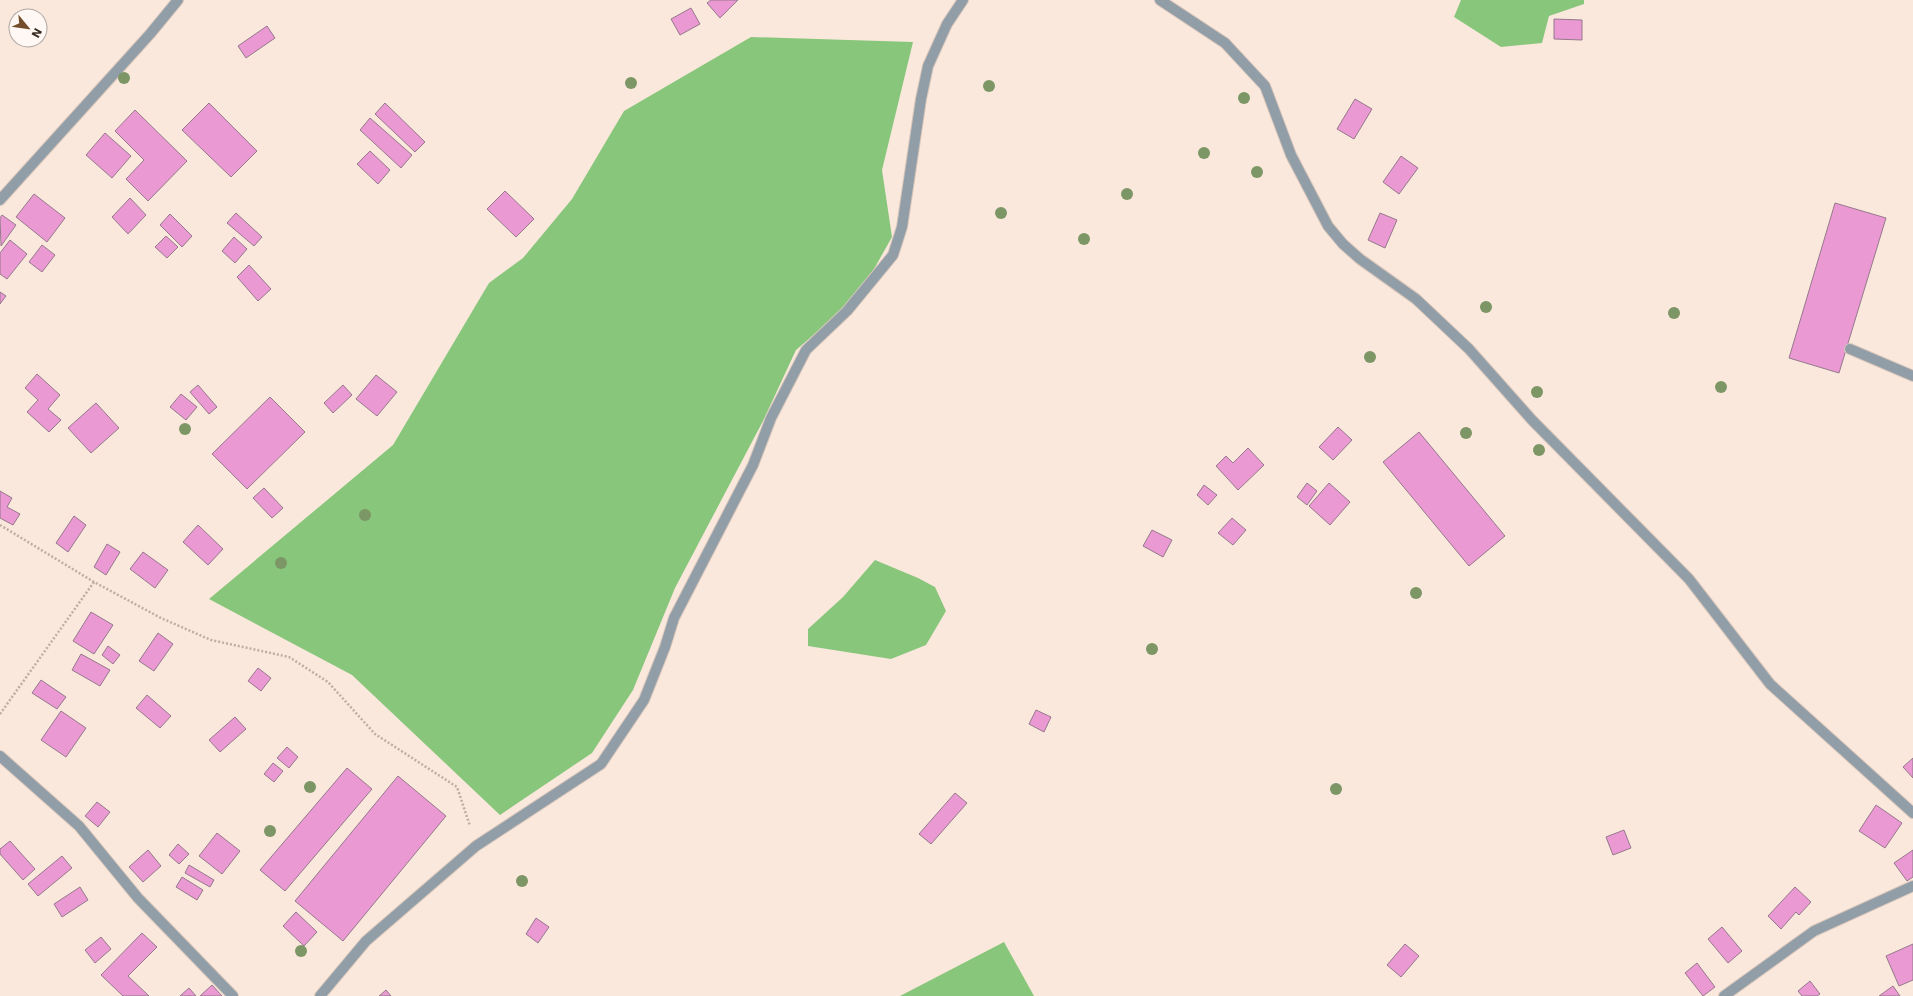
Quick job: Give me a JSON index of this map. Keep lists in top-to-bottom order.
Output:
{
  "north": "bottom right"
}
